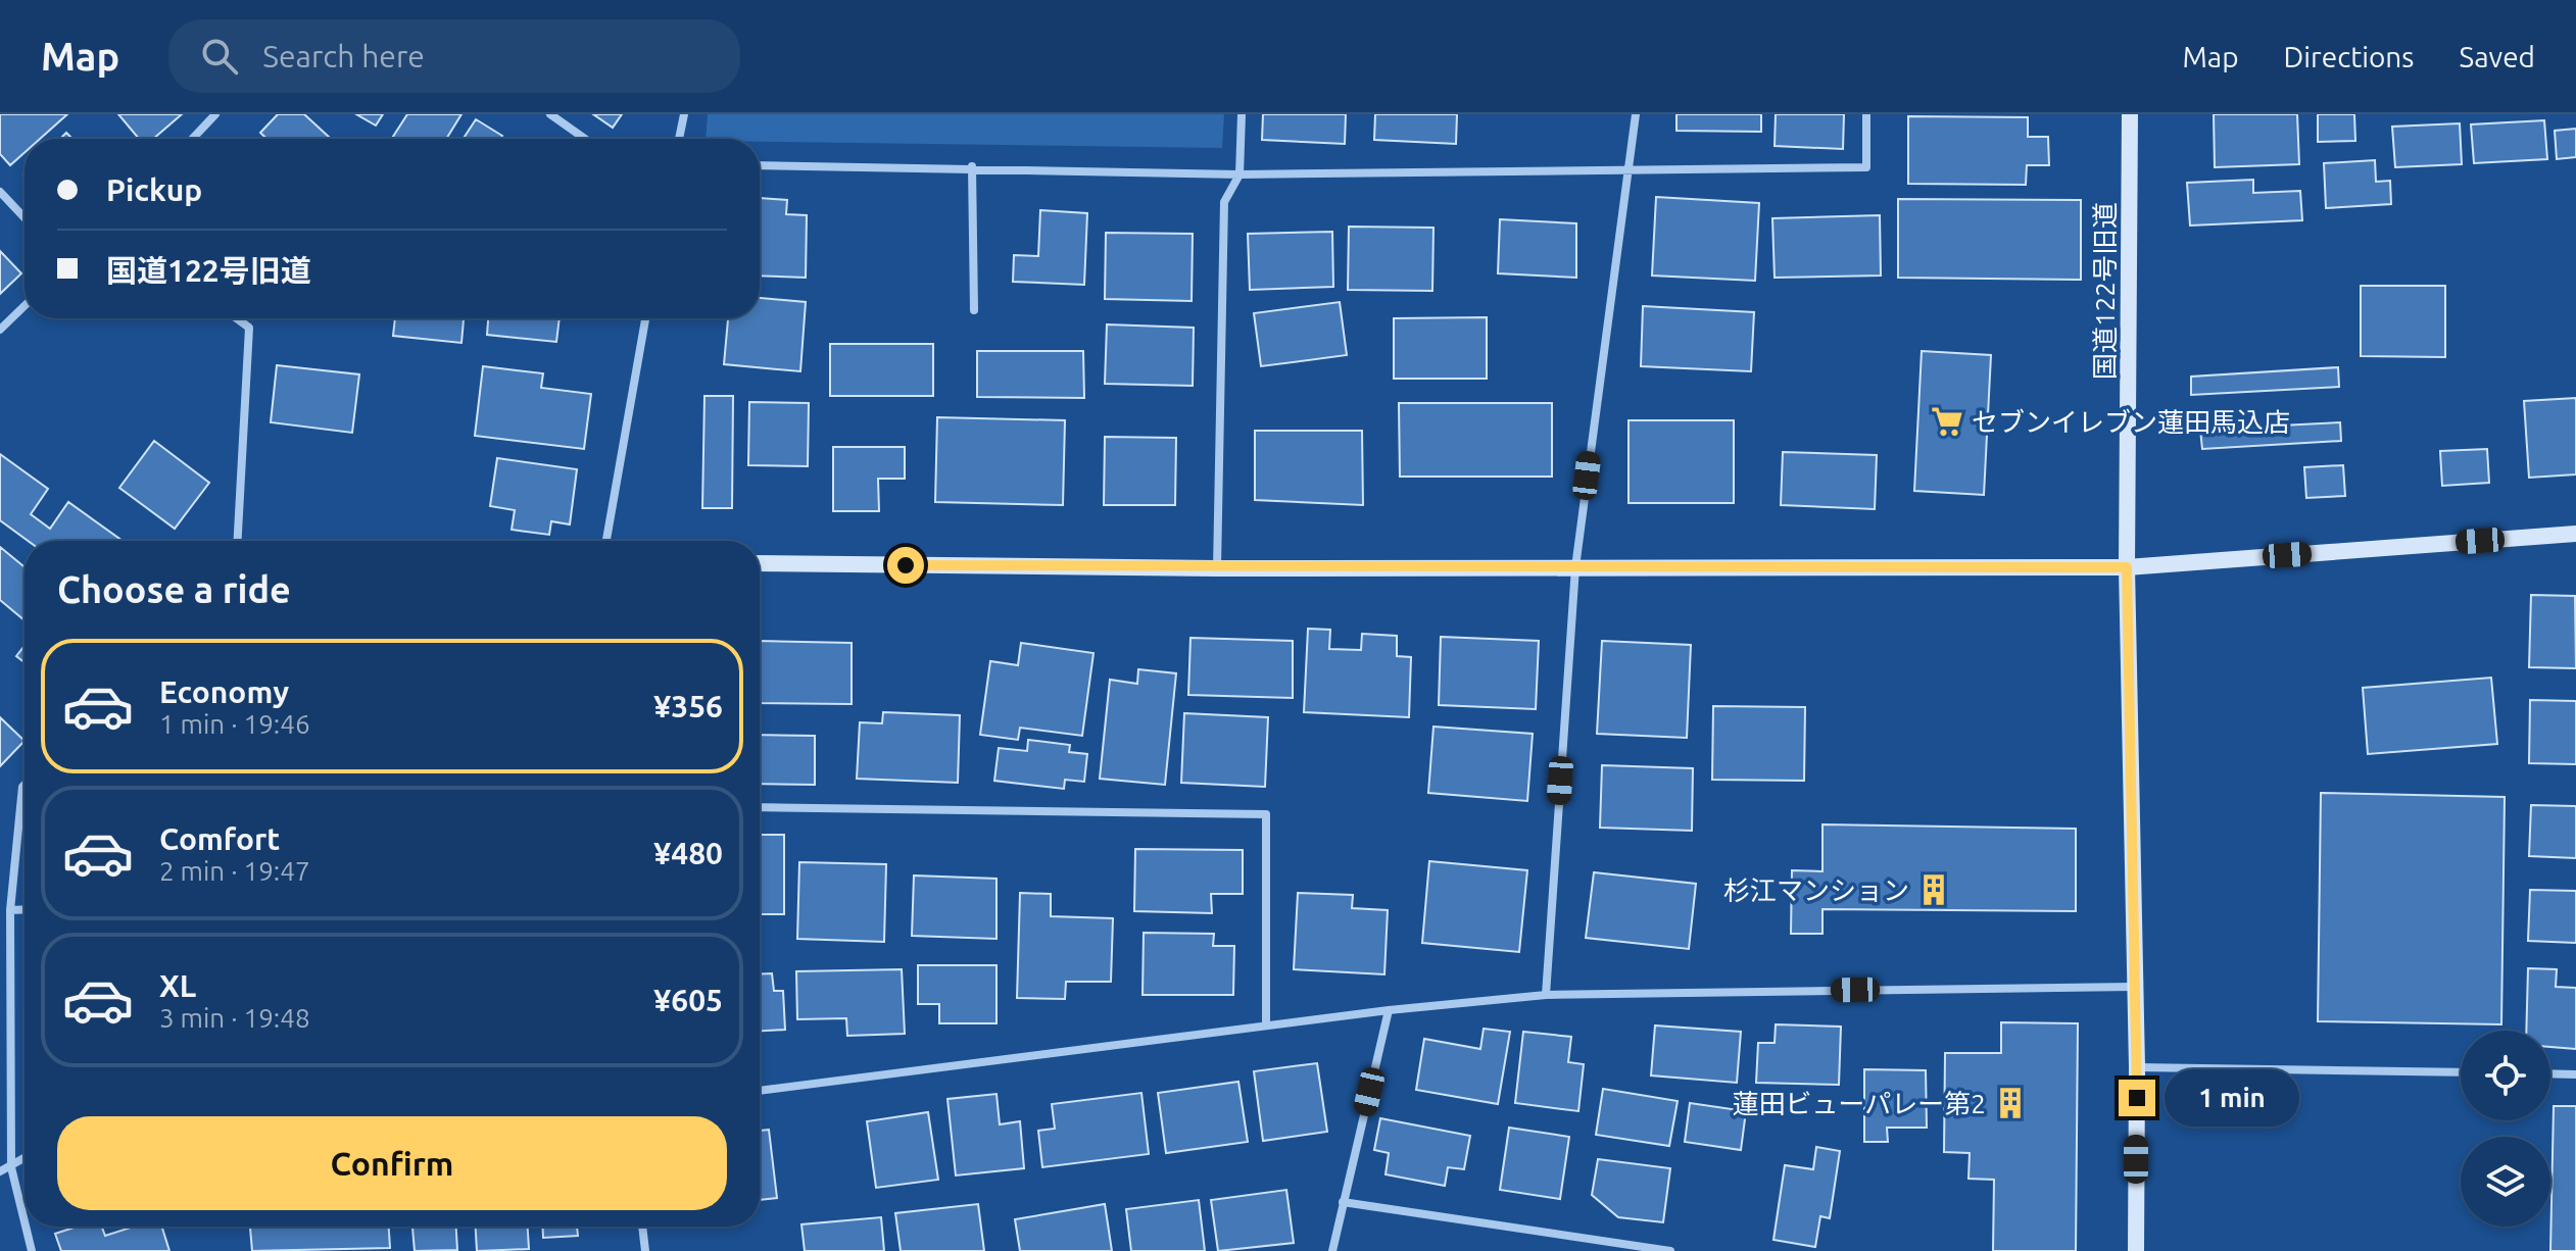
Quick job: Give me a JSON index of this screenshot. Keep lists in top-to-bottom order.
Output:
{
  "streets": {
    "street": ["国道122号旧道"]
  },
  "places": {
    "supermarket": ["セブンイレブン蓮田馬込店"],
    "building": ["杉江マンション", "蓮田ビューパレー第2"]
  },
  "page": {
    "header": "Map",
    "search": "Search here",
    "nav": ["Map", "Directions", "Saved"],
    "banner": ["Pickup", "国道122号旧道"],
    "heading": "Choose a ride",
    "list": [
      {
        "name": "Economy",
        "note": "1 min · 19:46",
        "value": "¥356"
      },
      {
        "name": "Comfort",
        "note": "2 min · 19:47",
        "value": "¥480"
      },
      {
        "name": "XL",
        "note": "3 min · 19:48",
        "value": "¥605"
      }
    ],
    "bubble": "1 min",
    "buttons": "Confirm"
  }
}
